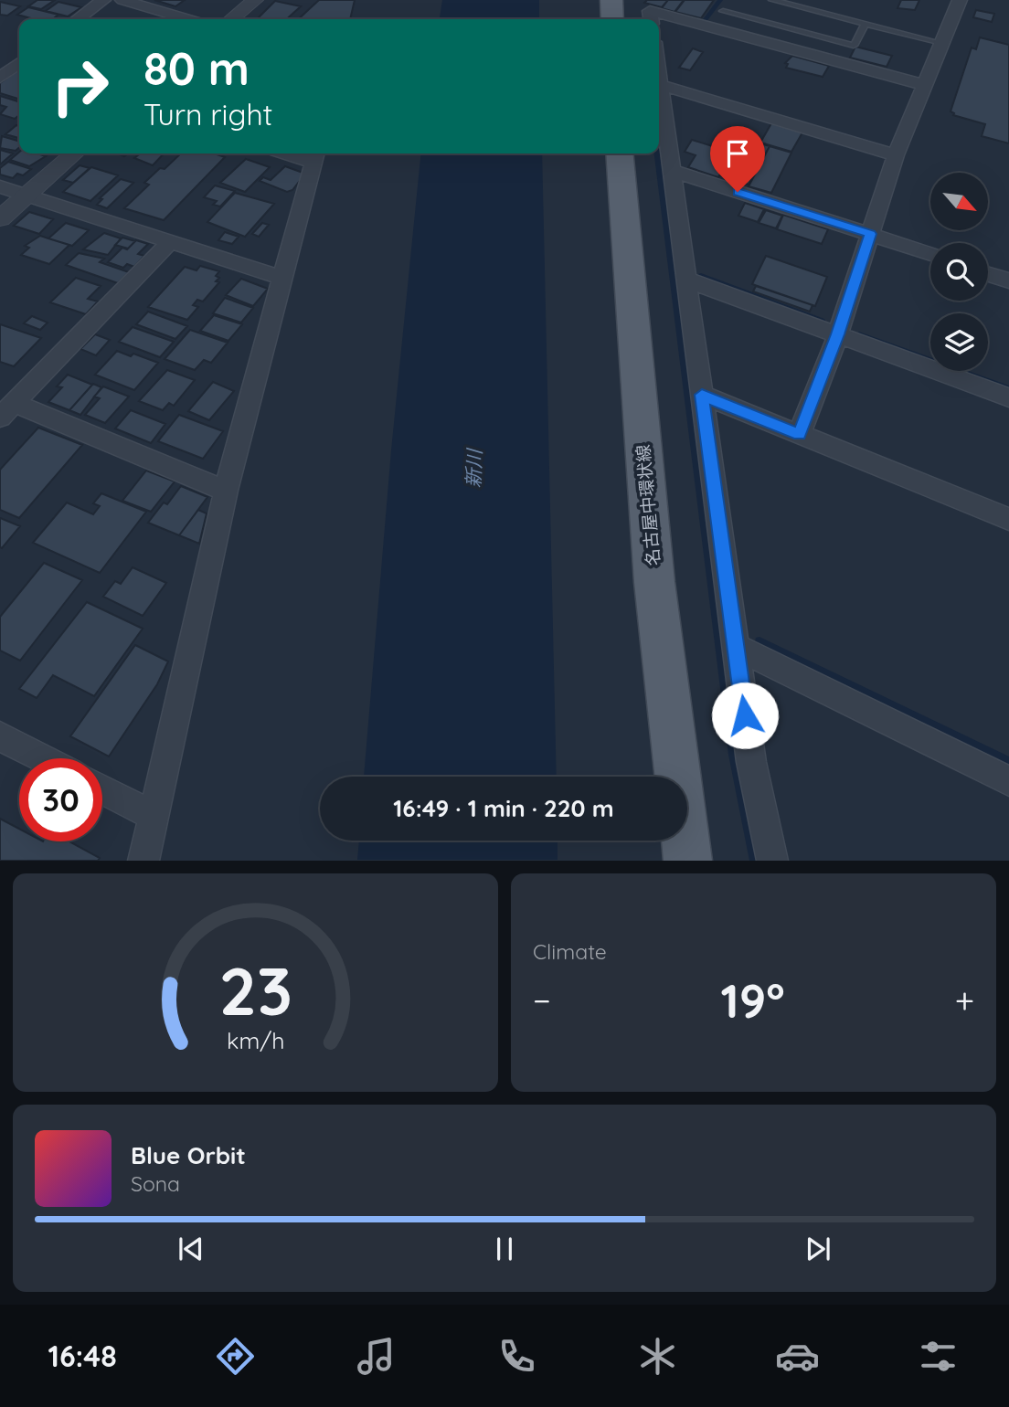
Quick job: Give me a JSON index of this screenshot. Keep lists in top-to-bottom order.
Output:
{
  "streets": {
    "main road": ["名古屋中環状線"]
  },
  "water": ["新川"],
  "north": "bottom right",
  "page": {
    "turn": ["80 m", "Turn right"],
    "limit": "30",
    "trip": "16:49 · 1 min · 220 m",
    "tile": "Climate",
    "heat": ["−", "19°", "+"],
    "song": ["Blue Orbit", "Sona"],
    "tabs": "16:48",
    "gauge": ["23", "km/h"]
  }
}
